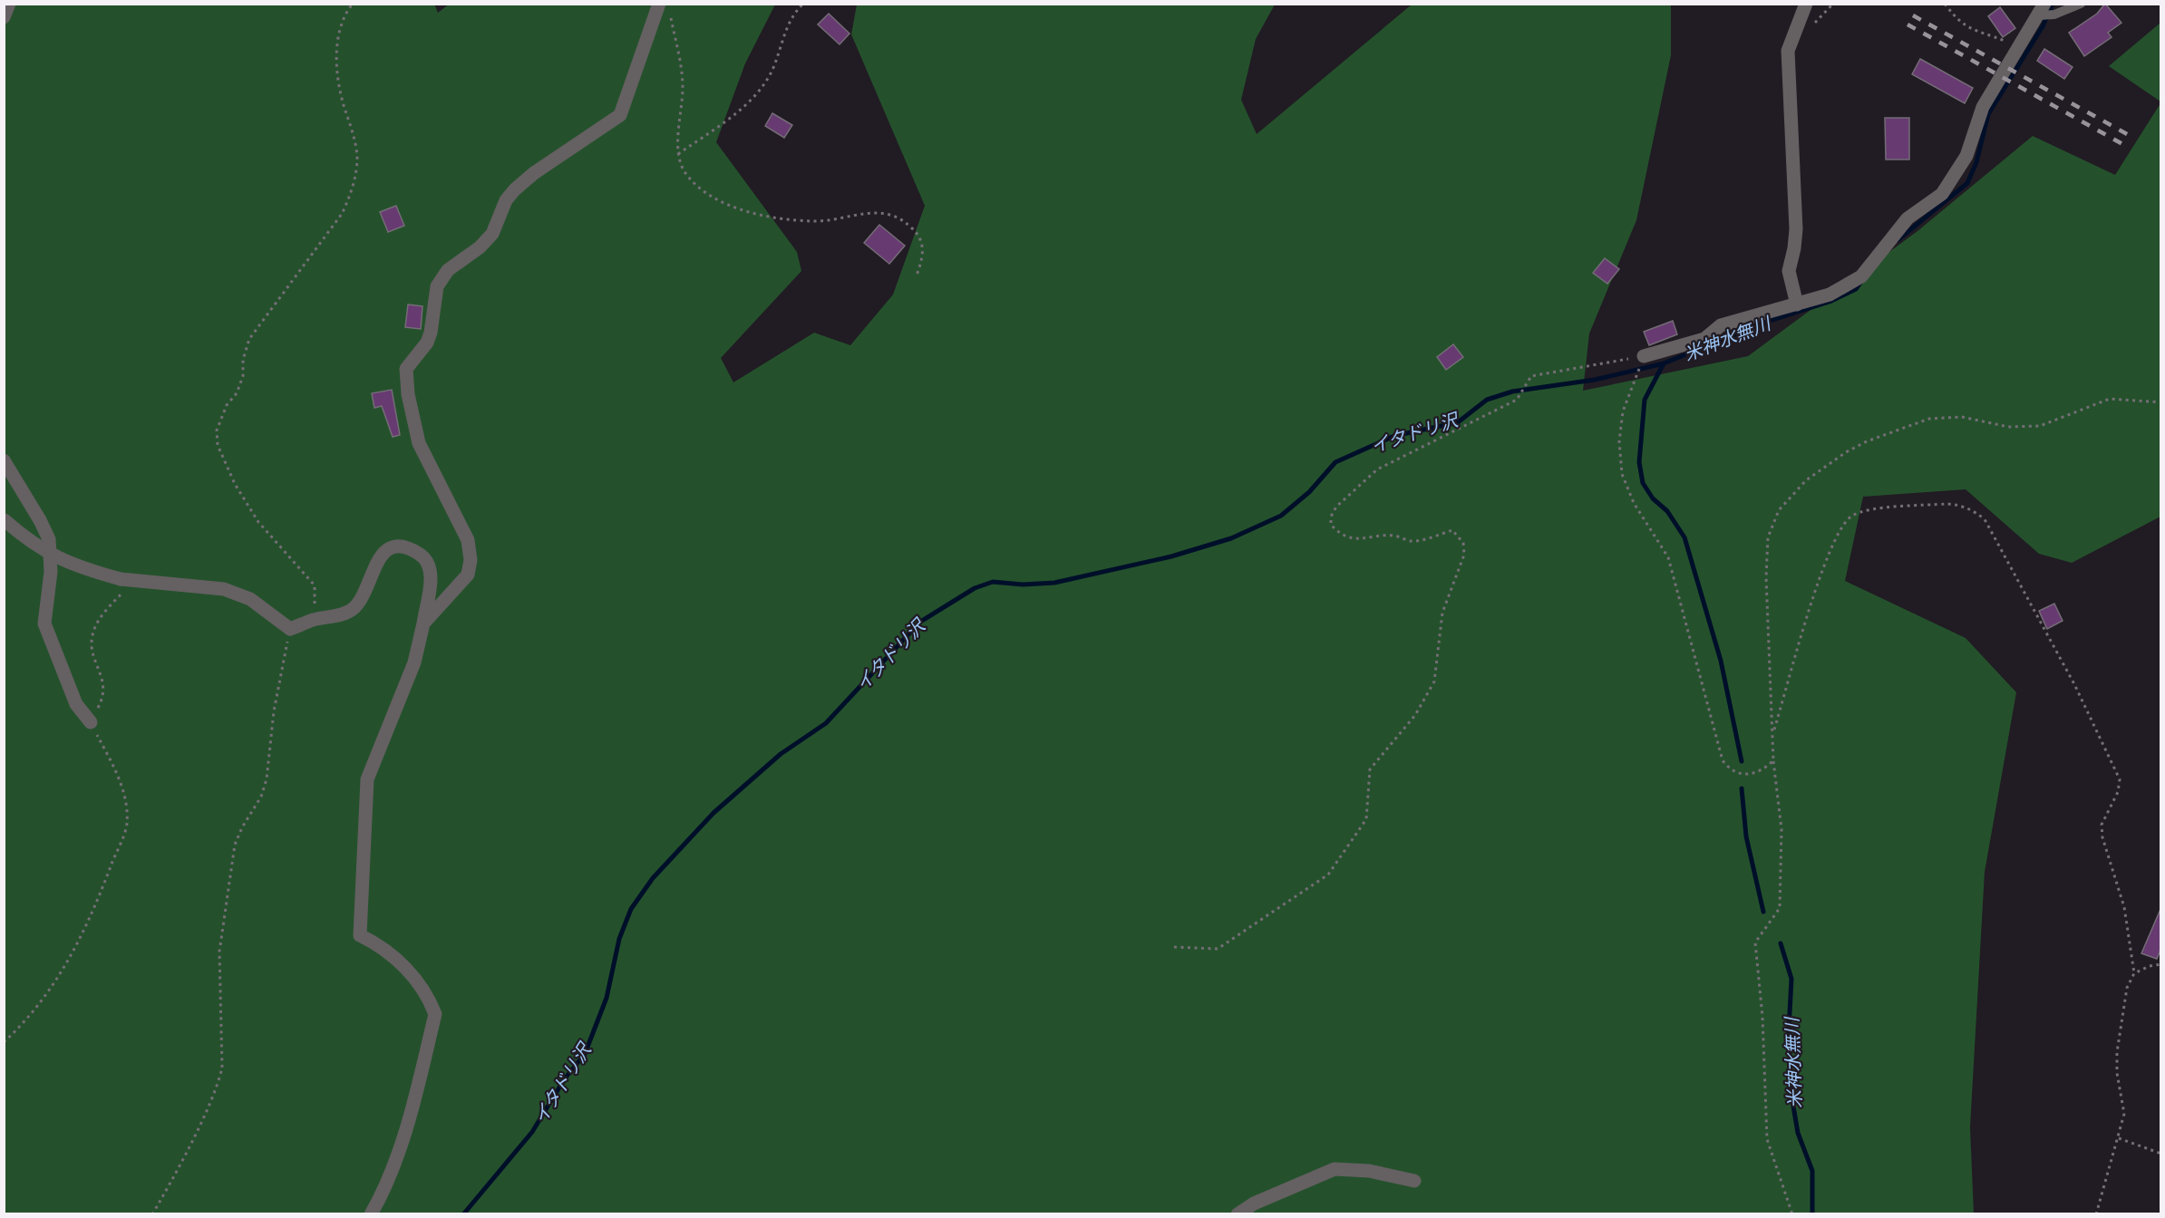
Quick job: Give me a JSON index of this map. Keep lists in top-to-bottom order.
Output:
{
  "water": ["米神水無川", "イタドリ沢"]
}
